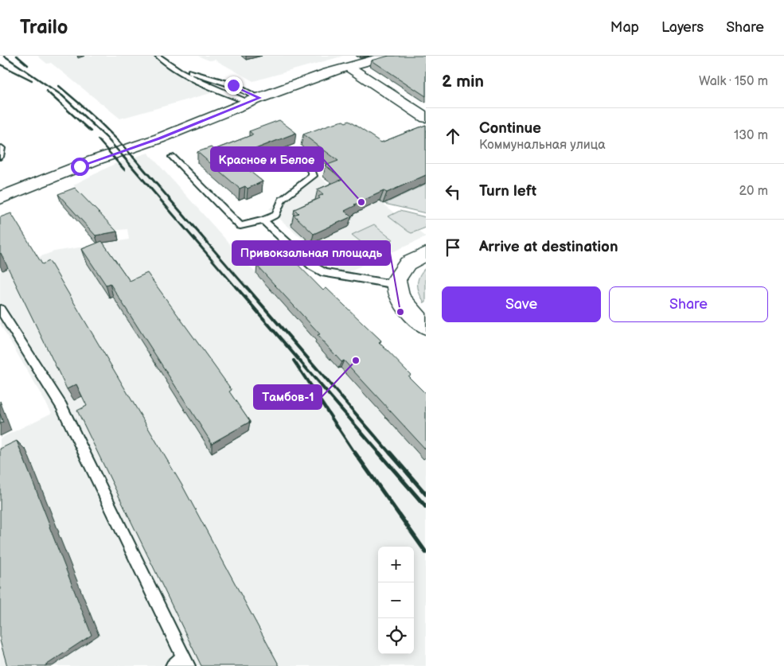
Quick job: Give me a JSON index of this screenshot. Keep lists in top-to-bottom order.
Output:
{
  "places": ["Красное и Белое", "Привокзальная площадь", "Тамбов-1"],
  "page": {
    "header": "Trailo",
    "nav": ["Map", "Layers", "Share"],
    "heading": ["2 min", "Walk · 150 m"],
    "list": [
      ["Continue", "Коммунальная улица", "130 m"],
      ["Turn left", "20 m"],
      "Arrive at destination"
    ],
    "buttons": ["Save", "Share"],
    "map_buttons": ["+", "−"]
  }
}
